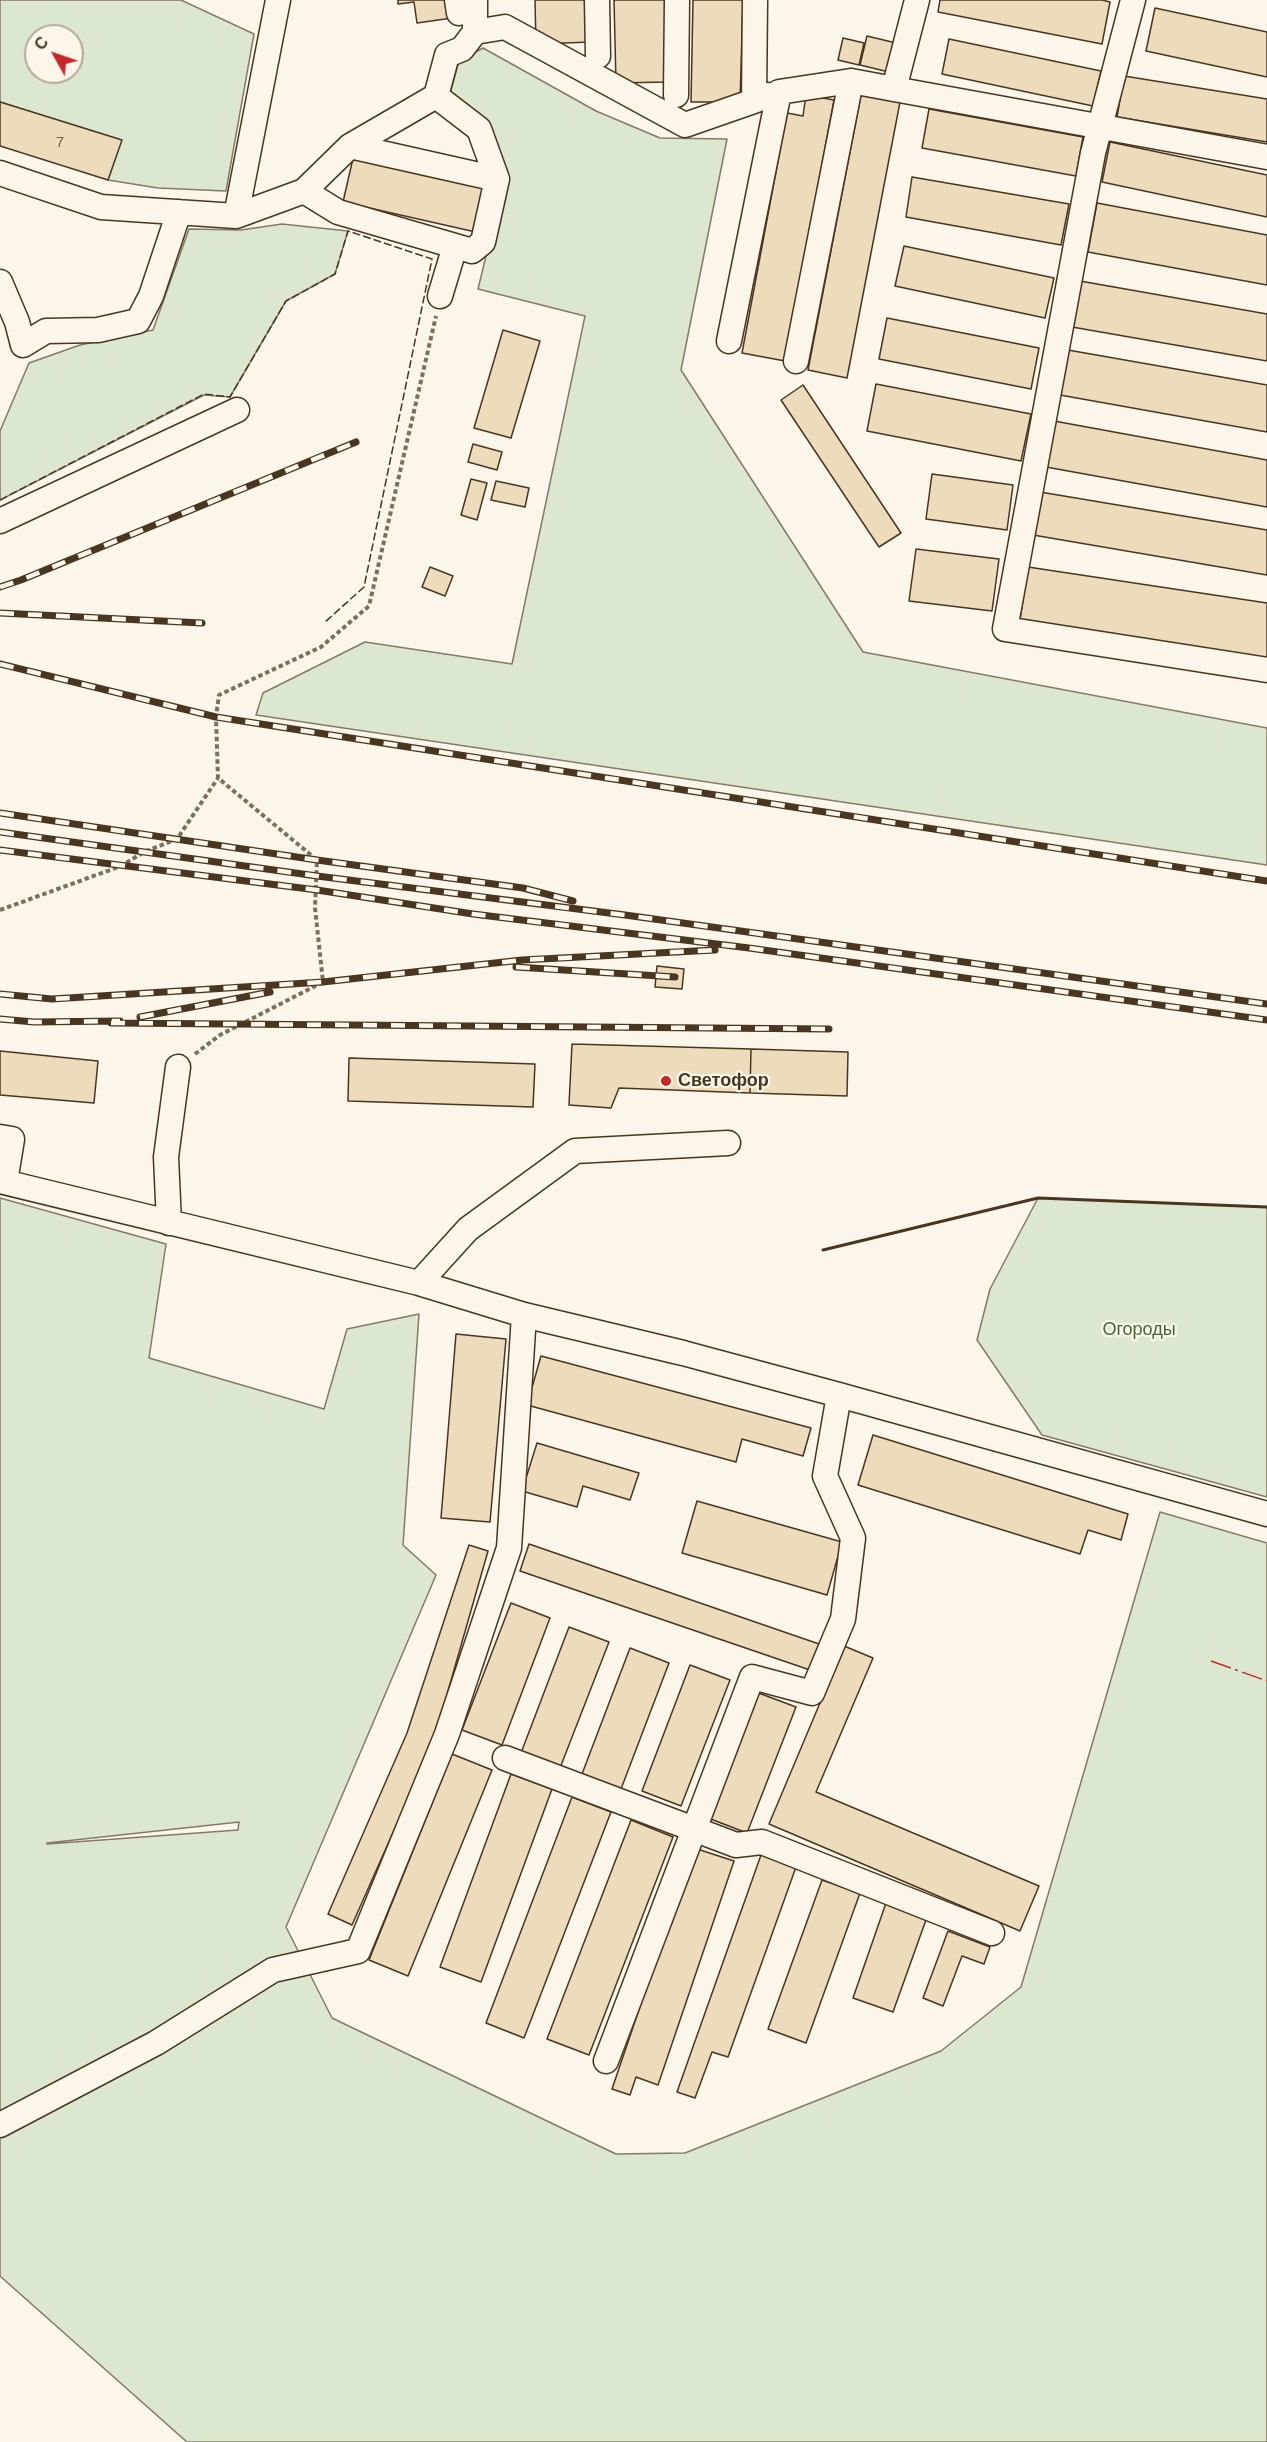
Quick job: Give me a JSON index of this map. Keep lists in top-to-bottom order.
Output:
{
  "parks": ["Огороды"],
  "places": ["Светофор"],
  "house_numbers": ["7"],
  "north": "top left"
}
